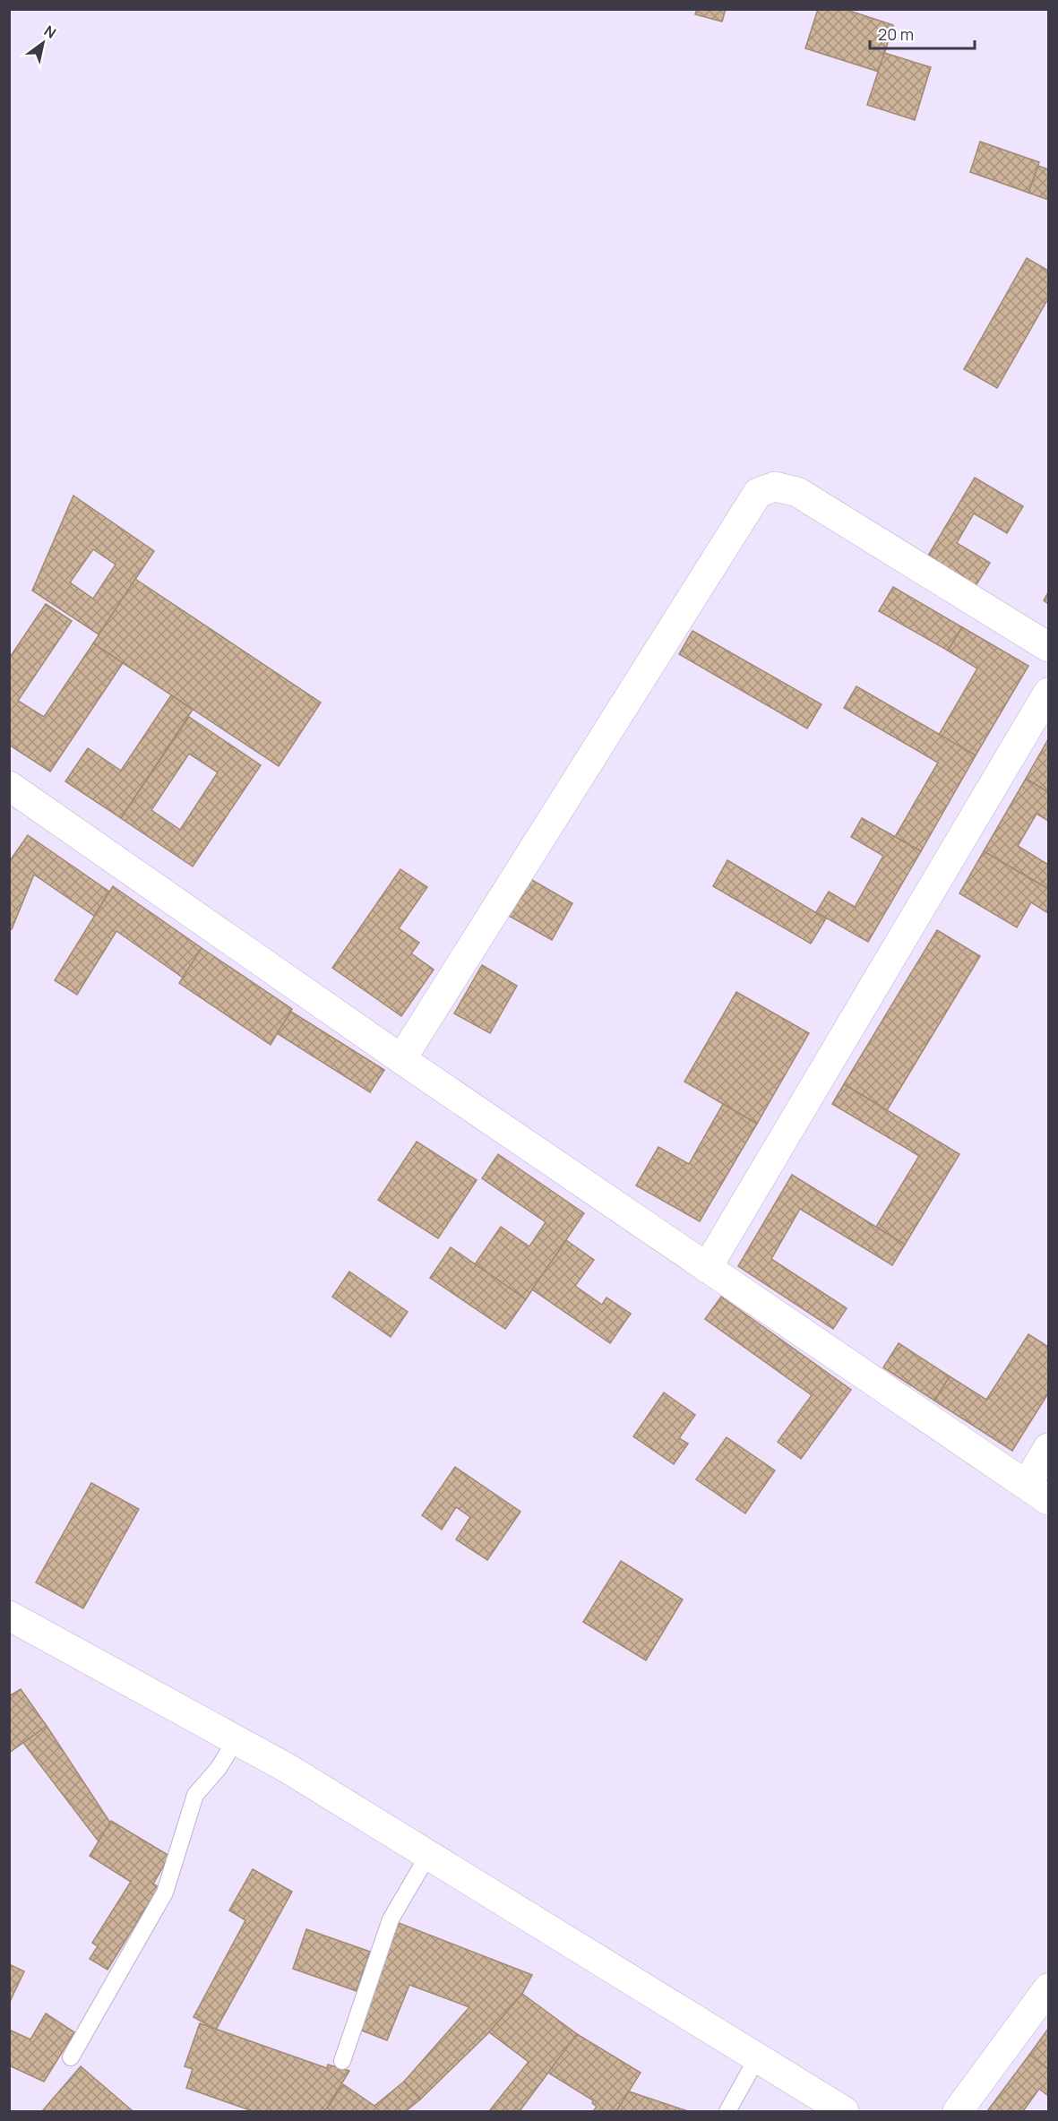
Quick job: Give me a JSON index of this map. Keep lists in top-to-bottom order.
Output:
{
  "scale_bar": "20 m",
  "north": "top right"
}
